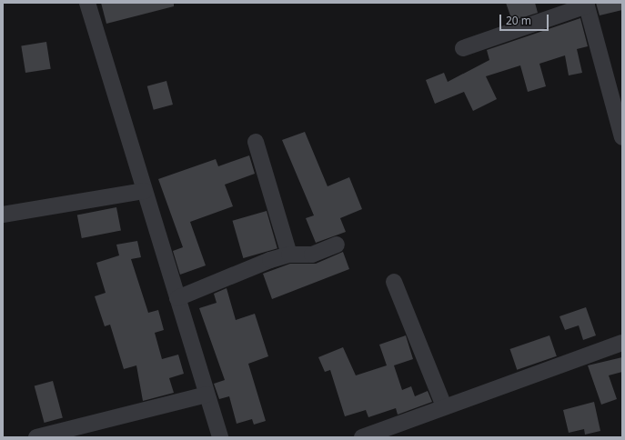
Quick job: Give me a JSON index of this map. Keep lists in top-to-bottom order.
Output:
{
  "scale_bar": "20 m"
}
